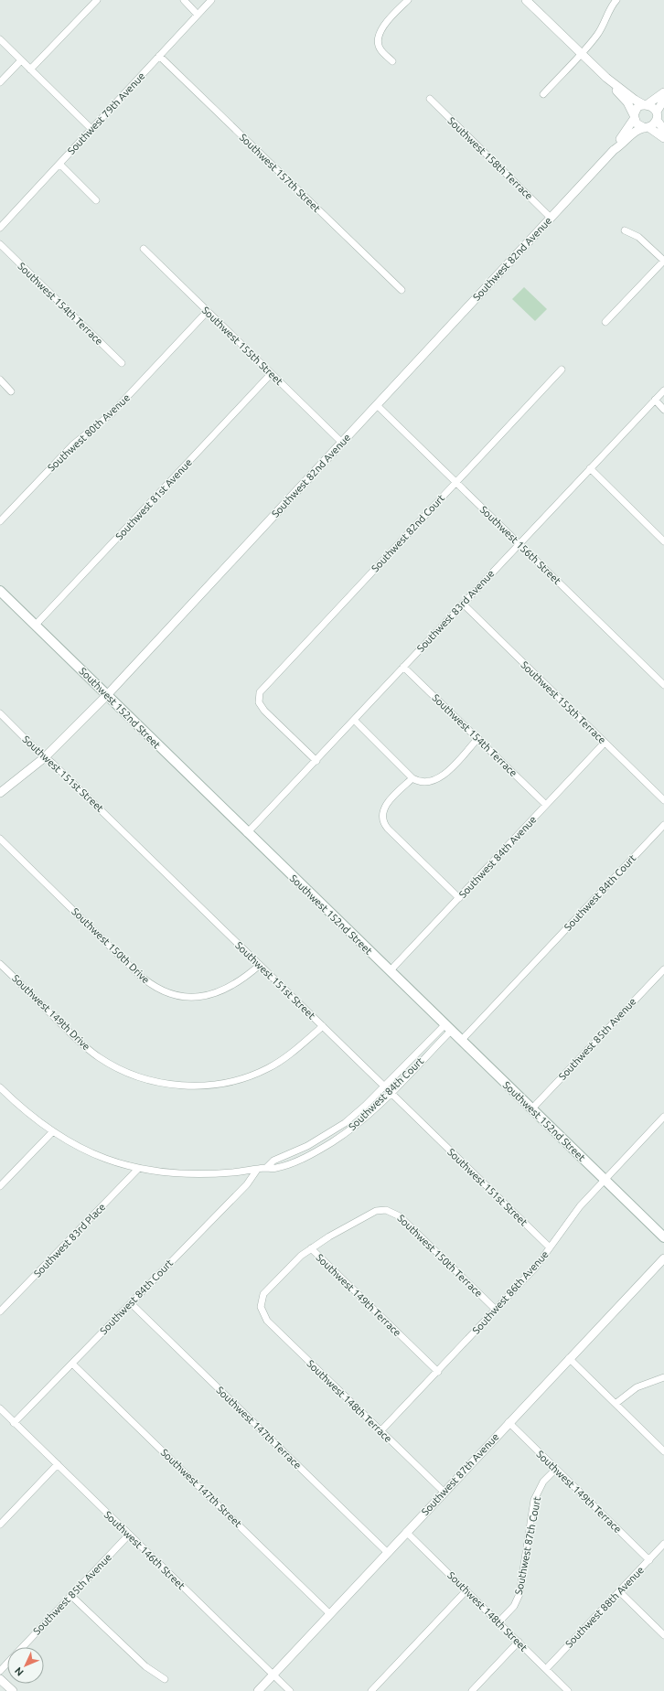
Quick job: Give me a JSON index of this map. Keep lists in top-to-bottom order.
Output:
{
  "streets": {
    "main road": ["Southwest 152nd Street"],
    "street": [
      "Southwest 79th Avenue",
      "Southwest 158th Terrace",
      "Southwest 157th Street",
      "Southwest 82nd Avenue",
      "Southwest 154th Terrace",
      "Southwest 155th Street",
      "Southwest 80th Avenue",
      "Southwest 81st Avenue",
      "Southwest 82nd Court",
      "Southwest 156th Street",
      "Southwest 83rd Avenue",
      "Southwest 155th Terrace",
      "Southwest 151st Street",
      "Southwest 84th Avenue",
      "Southwest 84th Court",
      "Southwest 150th Drive",
      "Southwest 149th Drive",
      "Southwest 85th Avenue",
      "Southwest 83rd Place",
      "Southwest 150th Terrace",
      "Southwest 86th Avenue",
      "Southwest 149th Terrace",
      "Southwest 148th Terrace",
      "Southwest 147th Terrace",
      "Southwest 87th Avenue",
      "Southwest 147th Street",
      "Southwest 87th Court",
      "Southwest 146th Street",
      "Southwest 88th Avenue",
      "Southwest 148th Street"
    ]
  },
  "crossings": [
    ["Southwest 79th Avenue", "Southwest 157th Street"],
    ["Southwest 158th Terrace", "Southwest 82nd Avenue"],
    ["Southwest 82nd Avenue", "Southwest 155th Street"],
    ["Southwest 82nd Avenue", "Southwest 156th Street"],
    ["Southwest 82nd Avenue", "Southwest 152nd Street"],
    ["Southwest 82nd Avenue", "Southwest 151st Street"],
    ["Southwest 154th Terrace", "Southwest 83rd Avenue"],
    ["Southwest 154th Terrace", "Southwest 84th Avenue"],
    ["Southwest 155th Street", "Southwest 80th Avenue"],
    ["Southwest 155th Street", "Southwest 81st Avenue"],
    ["Southwest 81st Avenue", "Southwest 152nd Street"],
    ["Southwest 82nd Court", "Southwest 156th Street"],
    ["Southwest 82nd Court", "Southwest 83rd Avenue"],
    ["Southwest 156th Street", "Southwest 83rd Avenue"],
    ["Southwest 83rd Avenue", "Southwest 155th Terrace"],
    ["Southwest 83rd Avenue", "Southwest 152nd Street"],
    ["Southwest 155th Terrace", "Southwest 84th Avenue"],
    ["Southwest 152nd Street", "Southwest 84th Avenue"],
    ["Southwest 152nd Street", "Southwest 84th Court"],
    ["Southwest 152nd Street", "Southwest 85th Avenue"],
    ["Southwest 152nd Street", "Southwest 86th Avenue"],
    ["Southwest 151st Street", "Southwest 84th Court"],
    ["Southwest 151st Street", "Southwest 150th Drive"],
    ["Southwest 151st Street", "Southwest 149th Drive"],
    ["Southwest 151st Street", "Southwest 86th Avenue"],
    ["Southwest 84th Court", "Southwest 147th Terrace"],
    ["Southwest 84th Court", "Southwest 147th Street"],
    ["Southwest 84th Court", "Southwest 146th Street"],
    ["Southwest 85th Avenue", "Southwest 146th Street"],
    ["Southwest 150th Terrace", "Southwest 86th Avenue"],
    ["Southwest 150th Terrace", "Southwest 149th Terrace"],
    ["Southwest 150th Terrace", "Southwest 148th Terrace"],
    ["Southwest 86th Avenue", "Southwest 149th Terrace"],
    ["Southwest 86th Avenue", "Southwest 148th Terrace"],
    ["Southwest 149th Terrace", "Southwest 148th Terrace"],
    ["Southwest 149th Terrace", "Southwest 87th Avenue"],
    ["Southwest 149th Terrace", "Southwest 87th Court"],
    ["Southwest 149th Terrace", "Southwest 88th Avenue"],
    ["Southwest 148th Terrace", "Southwest 87th Avenue"],
    ["Southwest 147th Terrace", "Southwest 87th Avenue"],
    ["Southwest 87th Avenue", "Southwest 147th Street"],
    ["Southwest 87th Avenue", "Southwest 146th Street"],
    ["Southwest 87th Avenue", "Southwest 148th Street"],
    ["Southwest 87th Court", "Southwest 148th Street"],
    ["Southwest 88th Avenue", "Southwest 148th Street"]
  ],
  "north": "bottom left"
}
